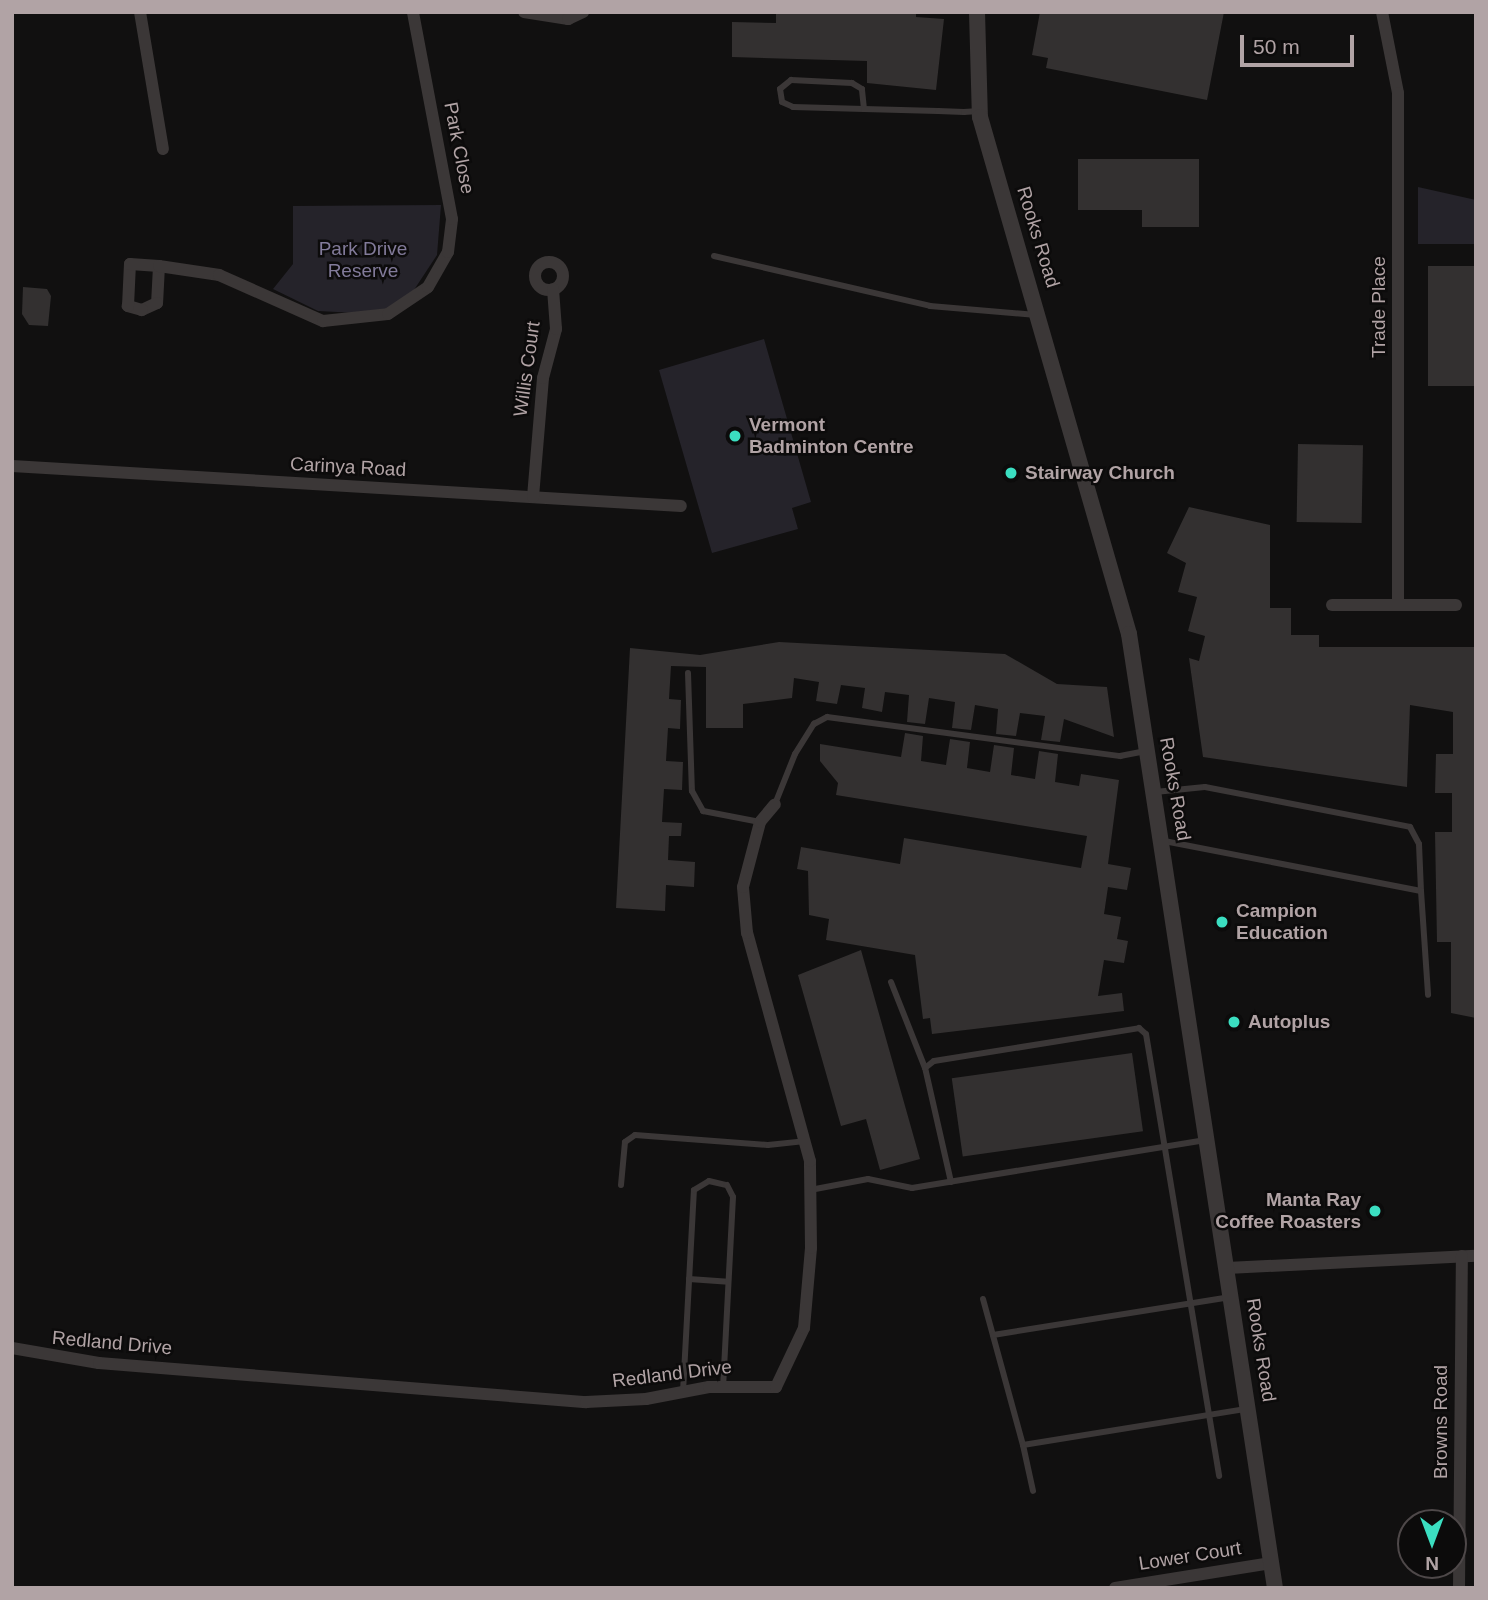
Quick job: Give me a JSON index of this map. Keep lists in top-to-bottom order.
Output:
{
  "streets": {
    "street": [
      "Park Close",
      "Rooks Road",
      "Trade Place",
      "Willis Court",
      "Carinya Road",
      "Redland Drive",
      "Browns Road",
      "Lower Court"
    ]
  },
  "crossings": [
    ["Rooks Road", "Lower Court"],
    ["Willis Court", "Carinya Road"]
  ],
  "parks": ["Park Drive Reserve"],
  "places": [
    "Vermont Badminton Centre",
    "Stairway Church",
    "Campion Education",
    "Autoplus",
    "Manta Ray Coffee Roasters"
  ],
  "scale_bar": "50 m",
  "north": "bottom"
}
